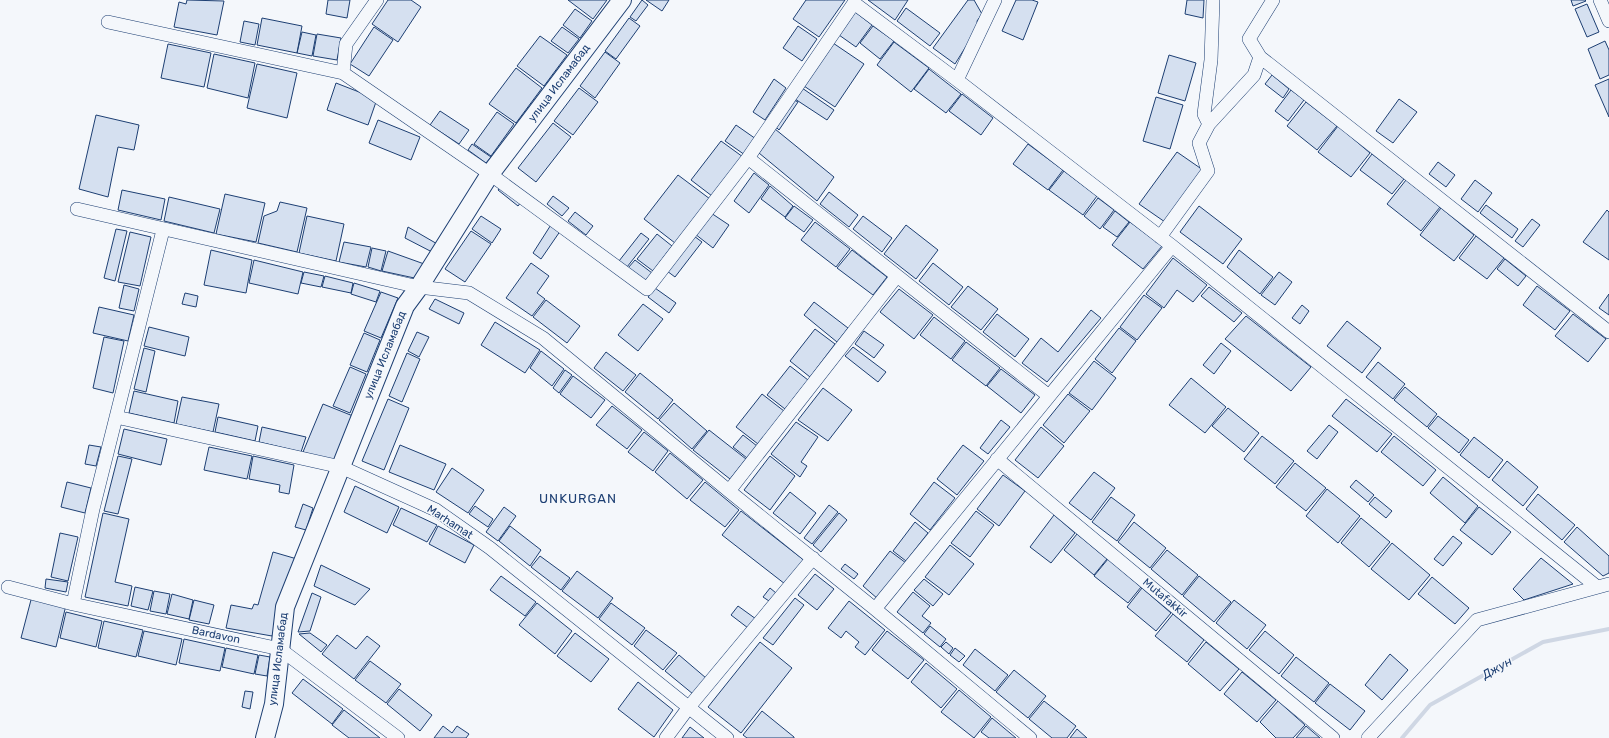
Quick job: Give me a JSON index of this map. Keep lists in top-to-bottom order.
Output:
{
  "streets": {
    "street": [
      "улица Исламабад",
      "Marhamat",
      "Mutafakkir",
      "Bardavon"
    ]
  },
  "crossings": [
    ["улица Исламабад", "Marhamat"],
    ["улица Исламабад", "Bardavon"]
  ],
  "districts": ["UNKURGAN"],
  "water": ["Джун"]
}
